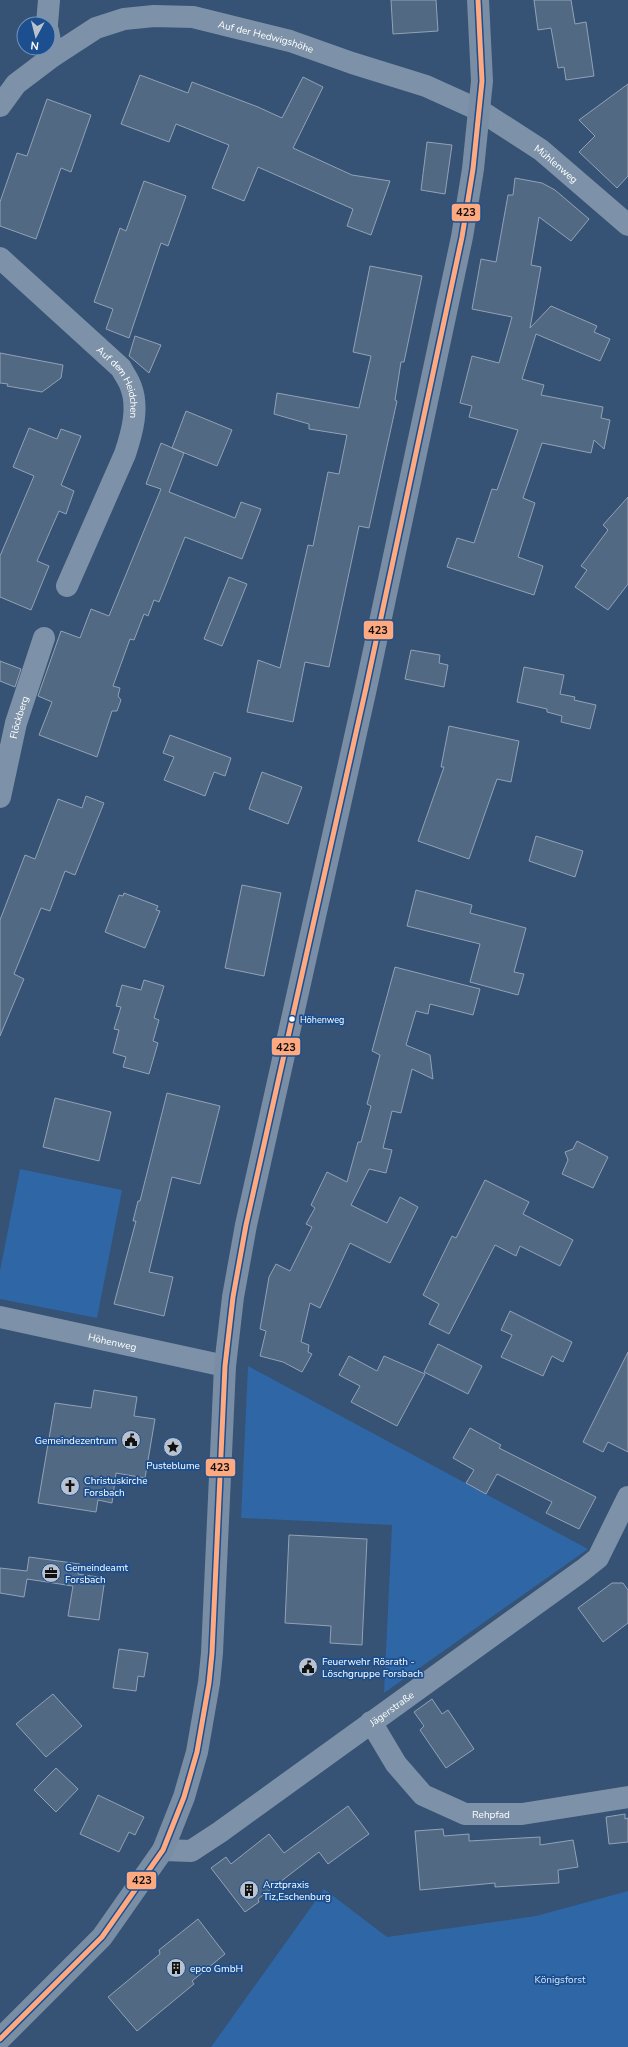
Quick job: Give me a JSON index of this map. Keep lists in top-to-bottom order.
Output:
{
  "streets": {
    "street": [
      "Auf der Hedwigshöhe",
      "Mühlenweg",
      "Auf dem Heidchen",
      "Flöckberg",
      "Höhenweg",
      "Jägerstraße",
      "Rehpfad"
    ]
  },
  "crossings": [
    ["Auf der Hedwigshöhe", "Mühlenweg"],
    ["Jägerstraße", "Rehpfad"]
  ],
  "parks": ["Königsforst"],
  "places": {
    "other": ["Höhenweg"],
    "public building": ["Gemeindezentrum", "Feuerwehr Rösrath - Löschgruppe Forsbach"],
    "place": ["Pusteblume"],
    "church": ["Christuskirche Forsbach"],
    "office": ["Gemeindeamt Forsbach"],
    "building": ["Arztpraxis Tiz,Eschenburg", "epco GmbH"]
  },
  "lines": ["transit line 423"],
  "north": "bottom"
}
